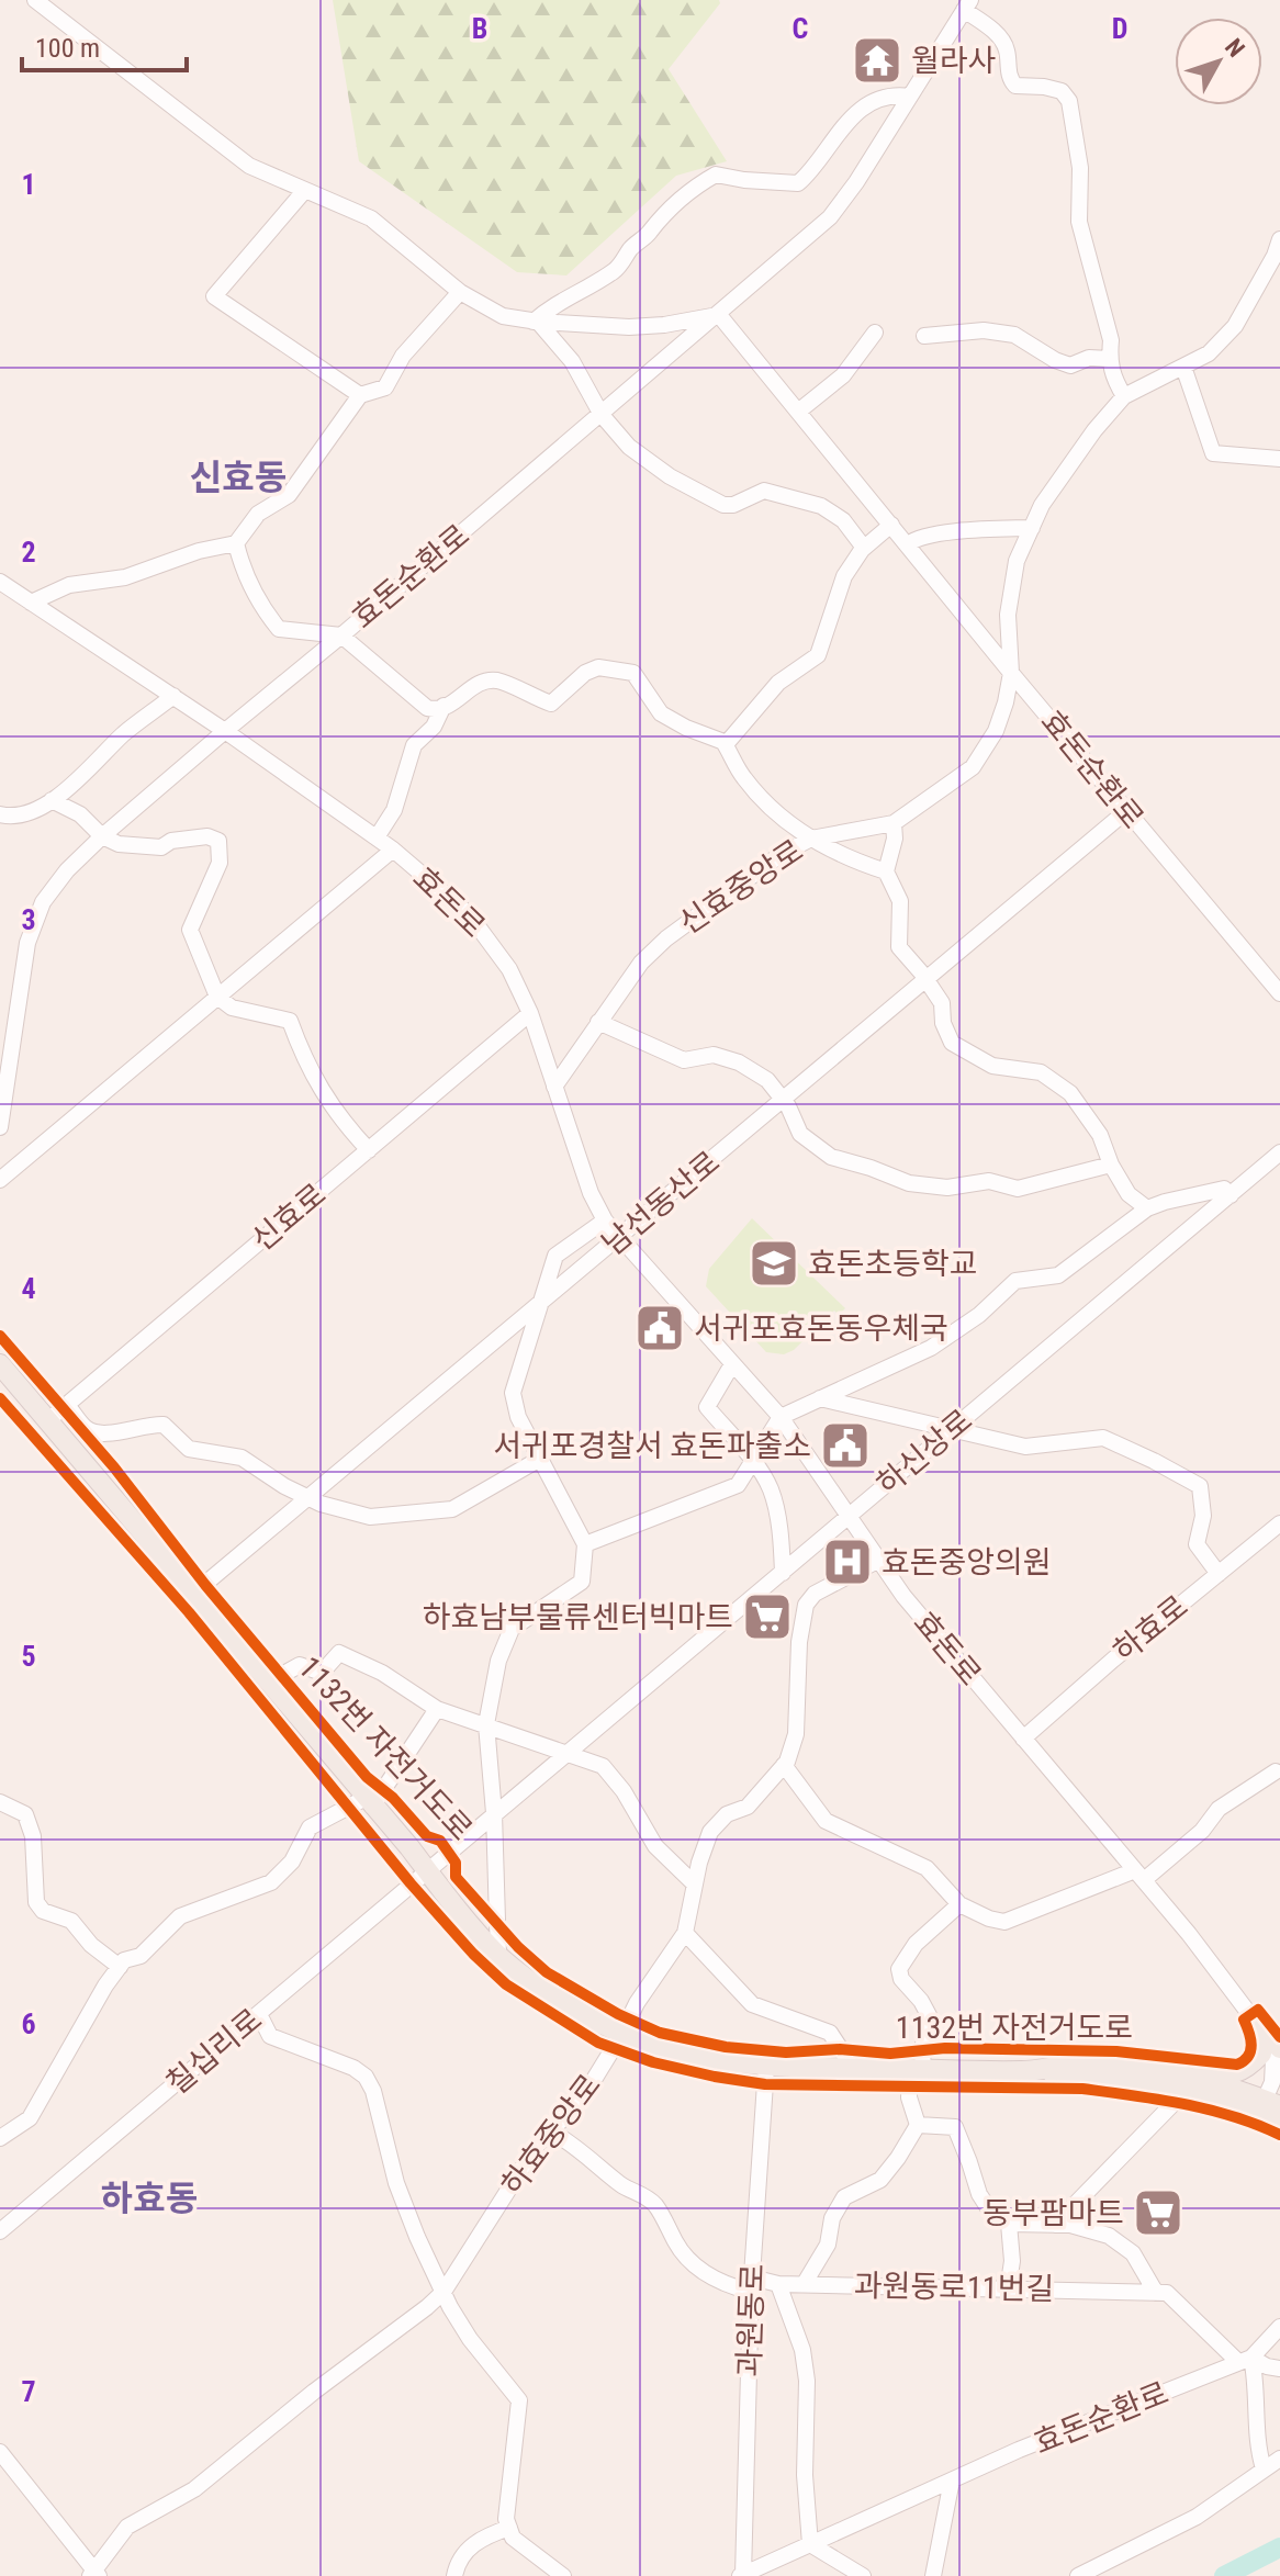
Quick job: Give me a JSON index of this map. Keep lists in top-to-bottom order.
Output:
{
  "streets": {
    "street": [
      "효돈순환로",
      "신효중앙로",
      "효돈로",
      "남선동산로",
      "신효로",
      "하신상로",
      "하효로",
      "칠십리로",
      "하효중앙로",
      "과원동로11번길",
      "과원동로"
    ],
    "cycle path": ["1132번 자전거도로"]
  },
  "crossings": [
    ["효돈순환로", "신효중앙로"],
    ["효돈순환로", "효돈로"],
    ["효돈순환로", "남선동산로"],
    ["효돈순환로", "과원동로"],
    ["신효중앙로", "효돈로"],
    ["효돈로", "남선동산로"],
    ["효돈로", "신효로"],
    ["효돈로", "하신상로"],
    ["효돈로", "하효로"],
    ["효돈로", "하효중앙로"],
    ["하신상로", "칠십리로"],
    ["하효중앙로", "과원동로11번길"],
    ["과원동로11번길", "과원동로"]
  ],
  "districts": ["신효동", "하효동"],
  "places": {
    "temple": ["월라사"],
    "school or university": ["효돈초등학교"],
    "public building": ["서귀포효돈동우체국", "서귀포경찰서 효돈파출소"],
    "hospital": ["효돈중앙의원"],
    "supermarket": ["하효남부물류센터빅마트", "동부팜마트"]
  },
  "scale_bar": "100 m",
  "north": "top right",
  "grid": {
    "columns": ["B", "C", "D"],
    "rows": [
      "1",
      "2",
      "3",
      "4",
      "5",
      "6",
      "7"
    ]
  }
}
